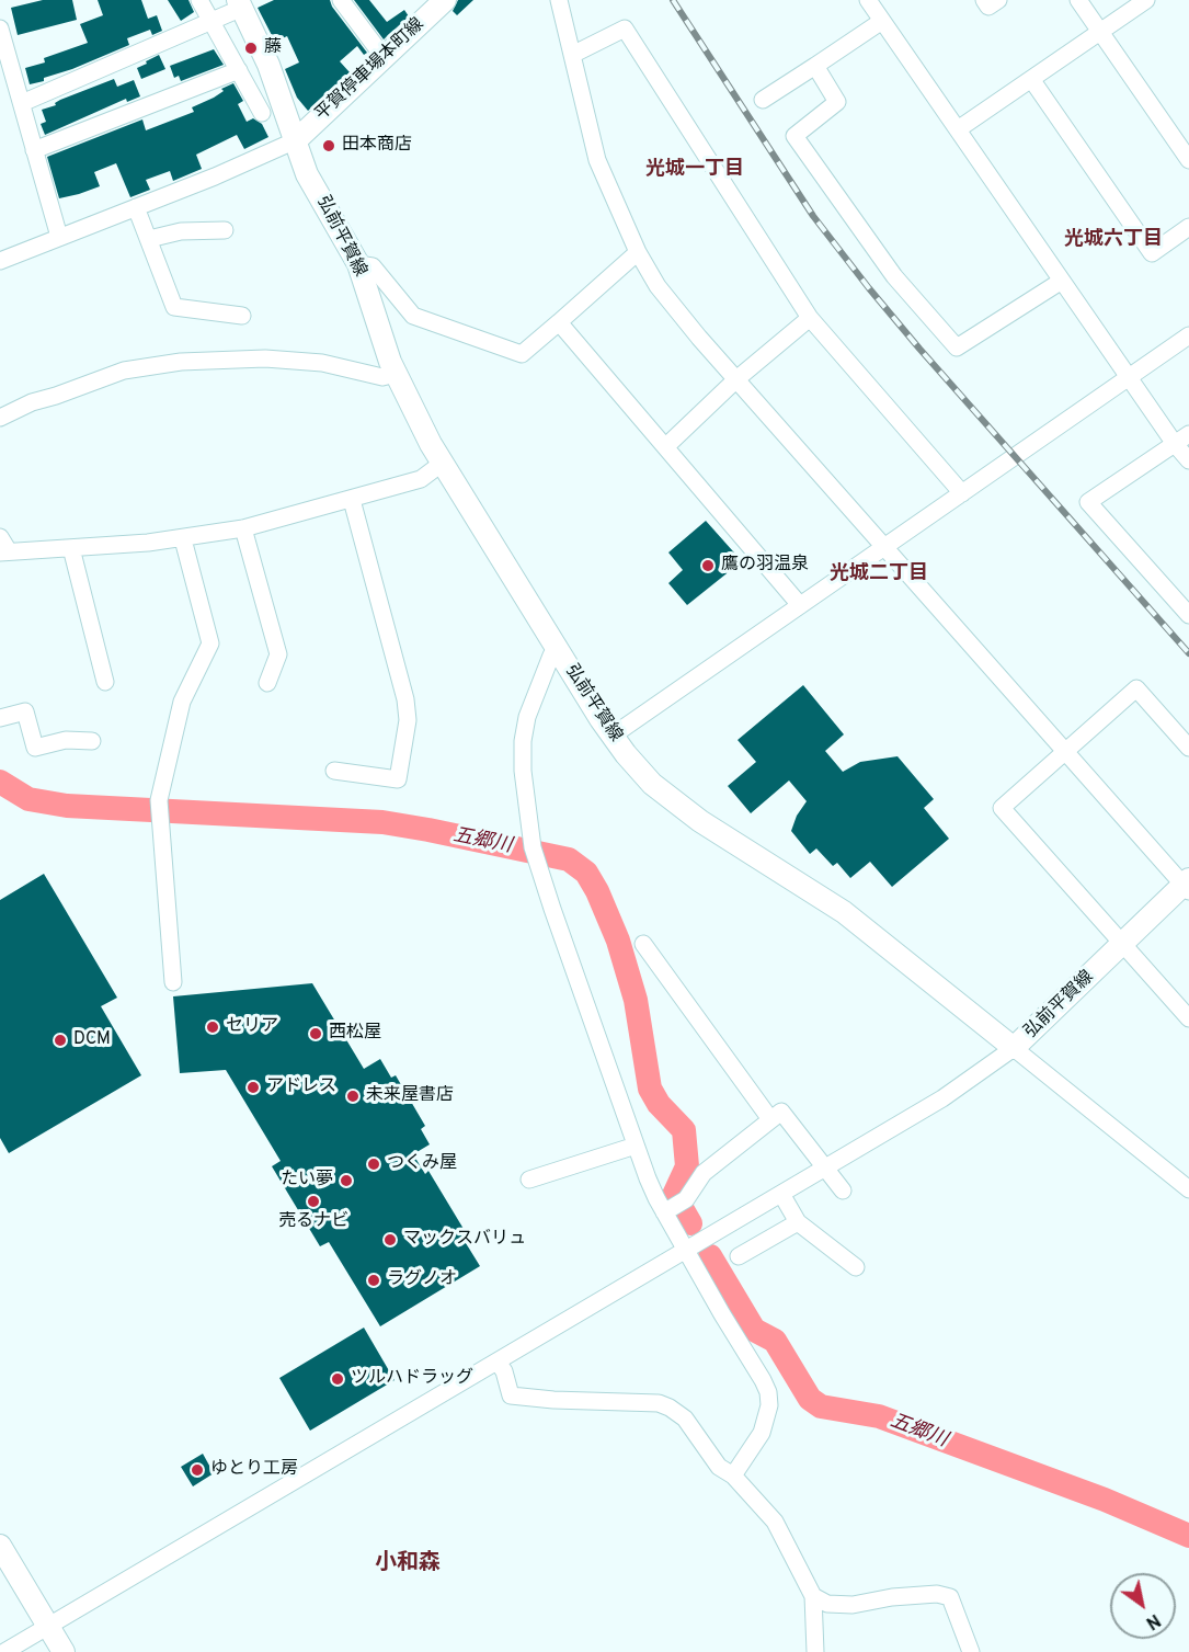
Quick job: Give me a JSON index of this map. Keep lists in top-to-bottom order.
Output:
{
  "streets": {
    "main road": ["平賀停車場本町線", "弘前平賀線"]
  },
  "crossings": [
    ["平賀停車場本町線", "弘前平賀線"]
  ],
  "districts": [
    "光城一丁目",
    "光城六丁目",
    "光城二丁目",
    "小和森"
  ],
  "water": ["五郷川"],
  "places": [
    "藤",
    "田本商店",
    "鷹の羽温泉",
    "セリア",
    "西松屋",
    "DCM",
    "アドレス",
    "未来屋書店",
    "つくみ屋",
    "たい夢",
    "売るナビ",
    "マックスバリュ",
    "ラグノオ",
    "ツルハドラッグ",
    "ゆとり工房"
  ],
  "north": "bottom right"
}
